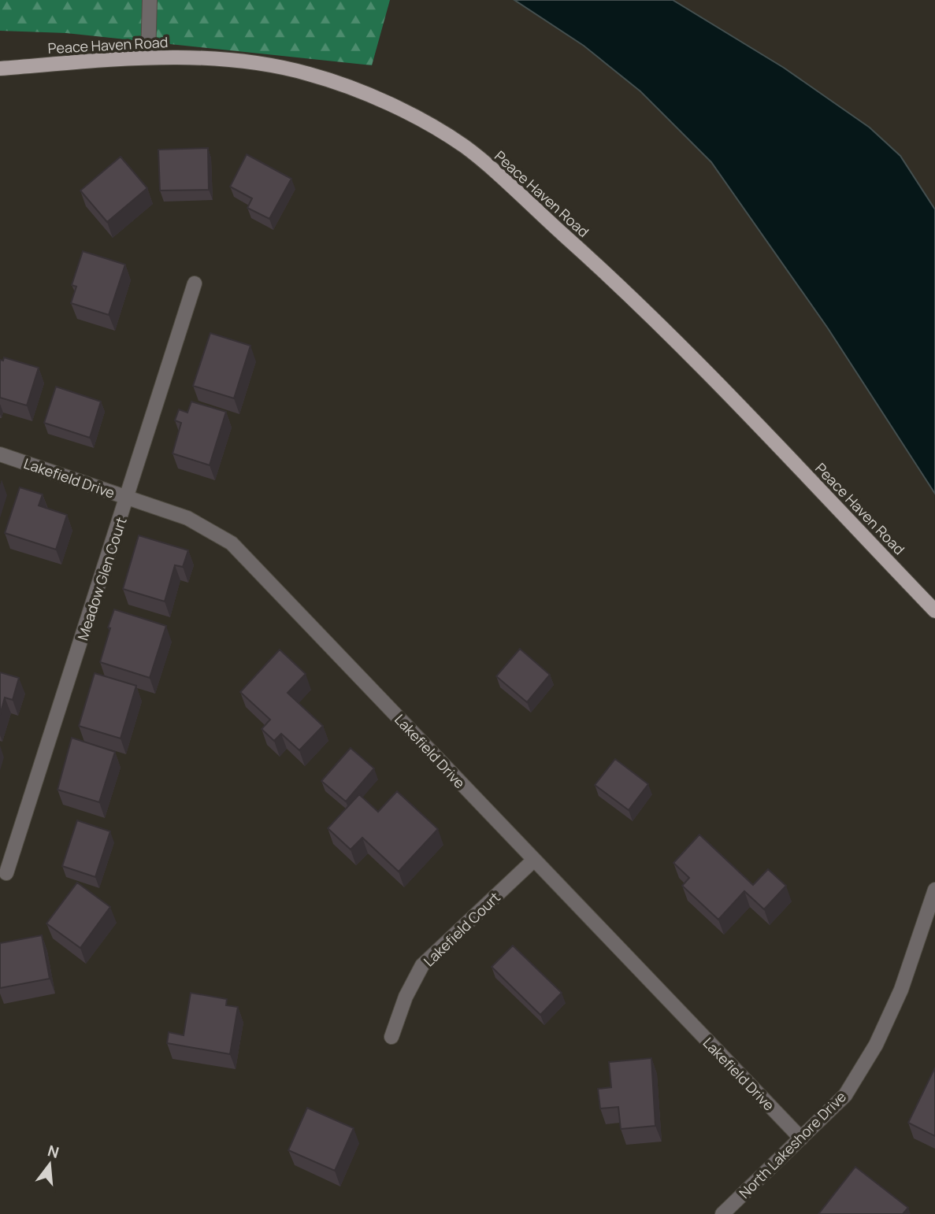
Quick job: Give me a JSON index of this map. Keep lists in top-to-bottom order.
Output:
{
  "streets": {
    "main road": ["Peace Haven Road"],
    "street": [
      "Lakefield Drive",
      "Meadow Glen Court",
      "Lakefield Court",
      "North Lakeshore Drive"
    ]
  },
  "crossings": [
    ["Lakefield Drive", "Meadow Glen Court"],
    ["Lakefield Drive", "Lakefield Court"],
    ["Lakefield Drive", "North Lakeshore Drive"]
  ],
  "north": "top"
}
